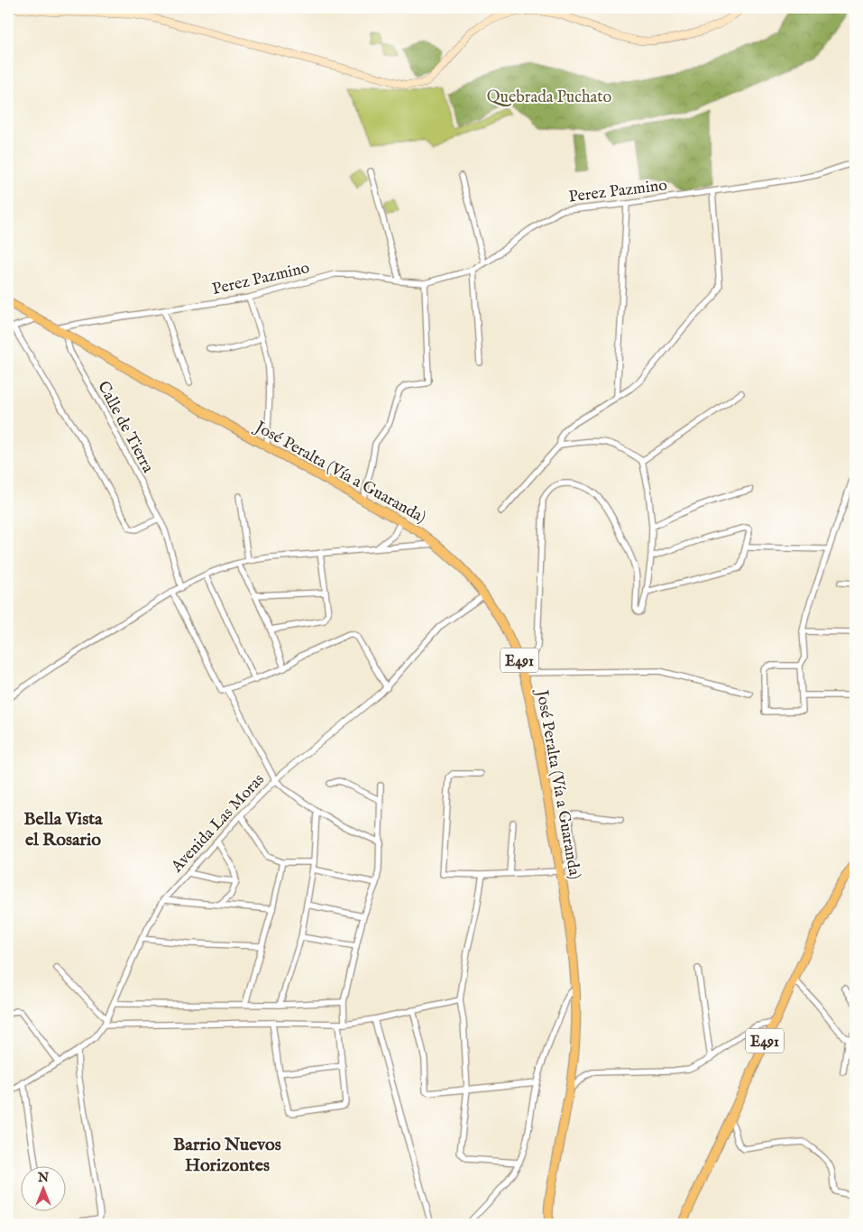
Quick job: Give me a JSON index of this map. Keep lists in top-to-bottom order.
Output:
{
  "streets": {
    "highway": ["José Peralta (Vía a Guaranda)", "E491"],
    "street": ["Perez Pazmino", "Calle de Tierra", "Avenida Las Moras"]
  },
  "crossings": [
    ["Perez Pazmino", "José Peralta (Vía a Guaranda)"],
    ["Calle de Tierra", "José Peralta (Vía a Guaranda)"],
    ["José Peralta (Vía a Guaranda)", "Avenida Las Moras"]
  ],
  "districts": ["Bella Vista el Rosario", "Barrio Nuevos Horizontes"],
  "parks": ["Quebrada Puchato"],
  "north": "top"
}
